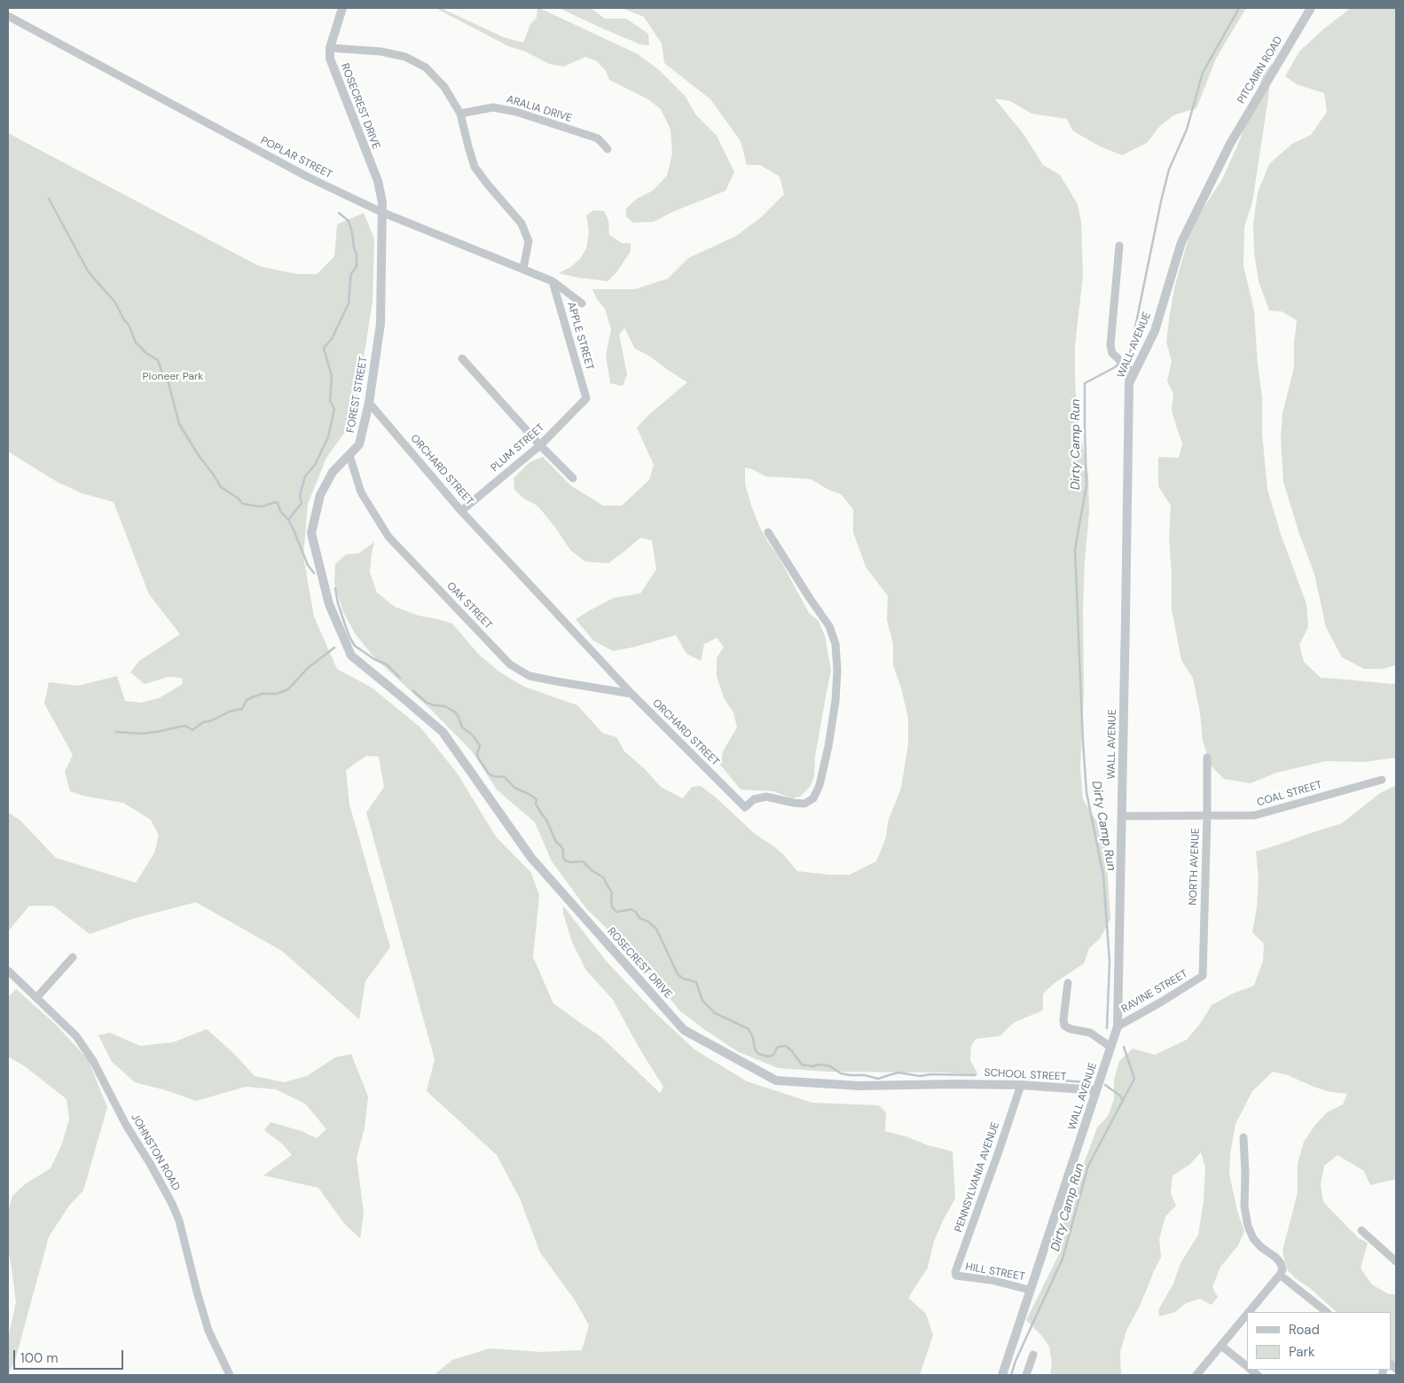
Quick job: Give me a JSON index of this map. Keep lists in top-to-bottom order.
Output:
{
  "streets": {
    "street": [
      "PITCAIRN ROAD",
      "ROSECREST DRIVE",
      "ARALIA DRIVE",
      "POPLAR STREET",
      "APPLE STREET",
      "WALL AVENUE",
      "FOREST STREET",
      "PLUM STREET",
      "ORCHARD STREET",
      "OAK STREET",
      "COAL STREET",
      "NORTH AVENUE",
      "RAVINE STREET",
      "SCHOOL STREET",
      "JOHNSTON ROAD",
      "PENNSYLVANIA AVENUE",
      "HILL STREET"
    ]
  },
  "crossings": [
    ["PITCAIRN ROAD", "WALL AVENUE"],
    ["ROSECREST DRIVE", "POPLAR STREET"],
    ["ROSECREST DRIVE", "FOREST STREET"],
    ["ROSECREST DRIVE", "SCHOOL STREET"],
    ["POPLAR STREET", "APPLE STREET"],
    ["POPLAR STREET", "FOREST STREET"],
    ["APPLE STREET", "PLUM STREET"],
    ["WALL AVENUE", "COAL STREET"],
    ["WALL AVENUE", "RAVINE STREET"],
    ["WALL AVENUE", "SCHOOL STREET"],
    ["WALL AVENUE", "HILL STREET"],
    ["FOREST STREET", "ORCHARD STREET"],
    ["FOREST STREET", "OAK STREET"],
    ["PLUM STREET", "ORCHARD STREET"],
    ["ORCHARD STREET", "OAK STREET"],
    ["COAL STREET", "NORTH AVENUE"],
    ["NORTH AVENUE", "RAVINE STREET"],
    ["SCHOOL STREET", "PENNSYLVANIA AVENUE"],
    ["PENNSYLVANIA AVENUE", "HILL STREET"]
  ],
  "water": ["Dirty Camp Run"],
  "parks": ["Pioneer Park"],
  "legend": ["Road", "Park"],
  "scale_bar": "100 m"
}
